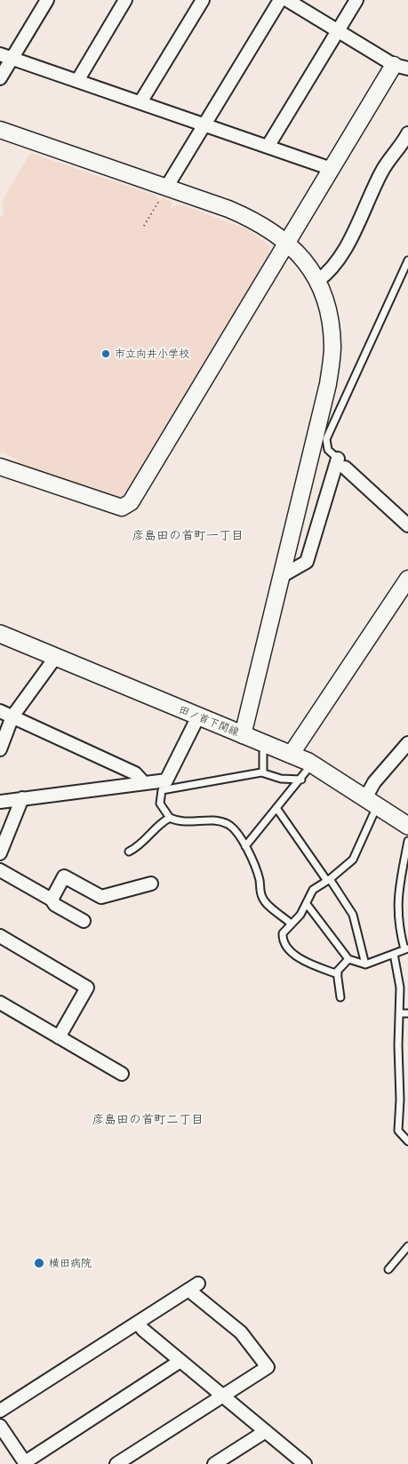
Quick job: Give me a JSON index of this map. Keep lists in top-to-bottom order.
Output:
{
  "streets": {
    "main road": ["田ノ首下関線"]
  },
  "districts": ["彦島田の首町一丁目", "彦島田の首町二丁目"],
  "places": ["市立向井小学校", "横田病院"]
}
